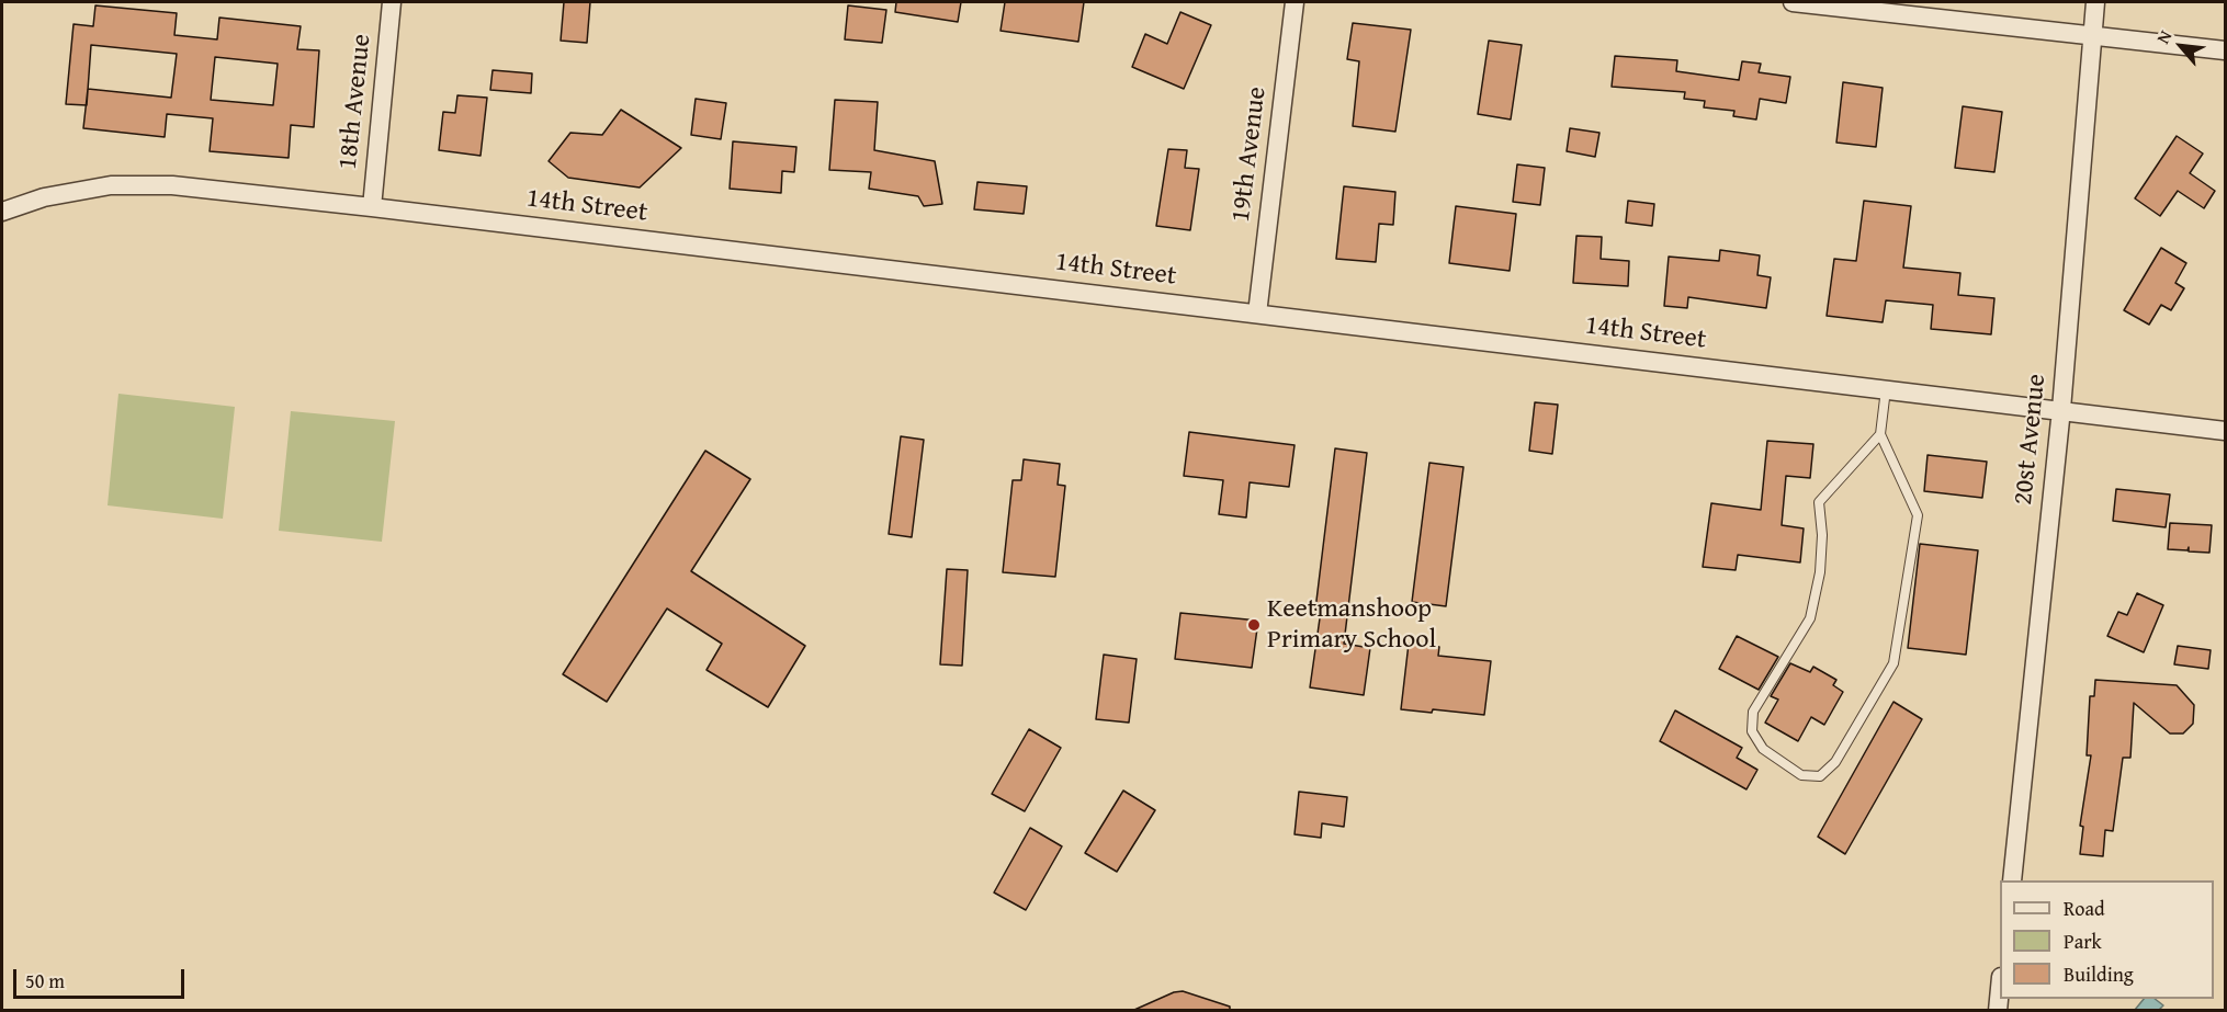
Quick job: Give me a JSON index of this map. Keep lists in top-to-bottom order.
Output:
{
  "streets": {
    "street": [
      "18th Avenue",
      "19th Avenue",
      "14th Street",
      "20st Avenue"
    ]
  },
  "crossings": [
    ["18th Avenue", "14th Street"],
    ["19th Avenue", "14th Street"],
    ["14th Street", "20st Avenue"]
  ],
  "places": ["Keetmanshoop Primary School"],
  "legend": ["Road", "Park", "Building"],
  "scale_bar": "50 m",
  "north": "top left"
}
